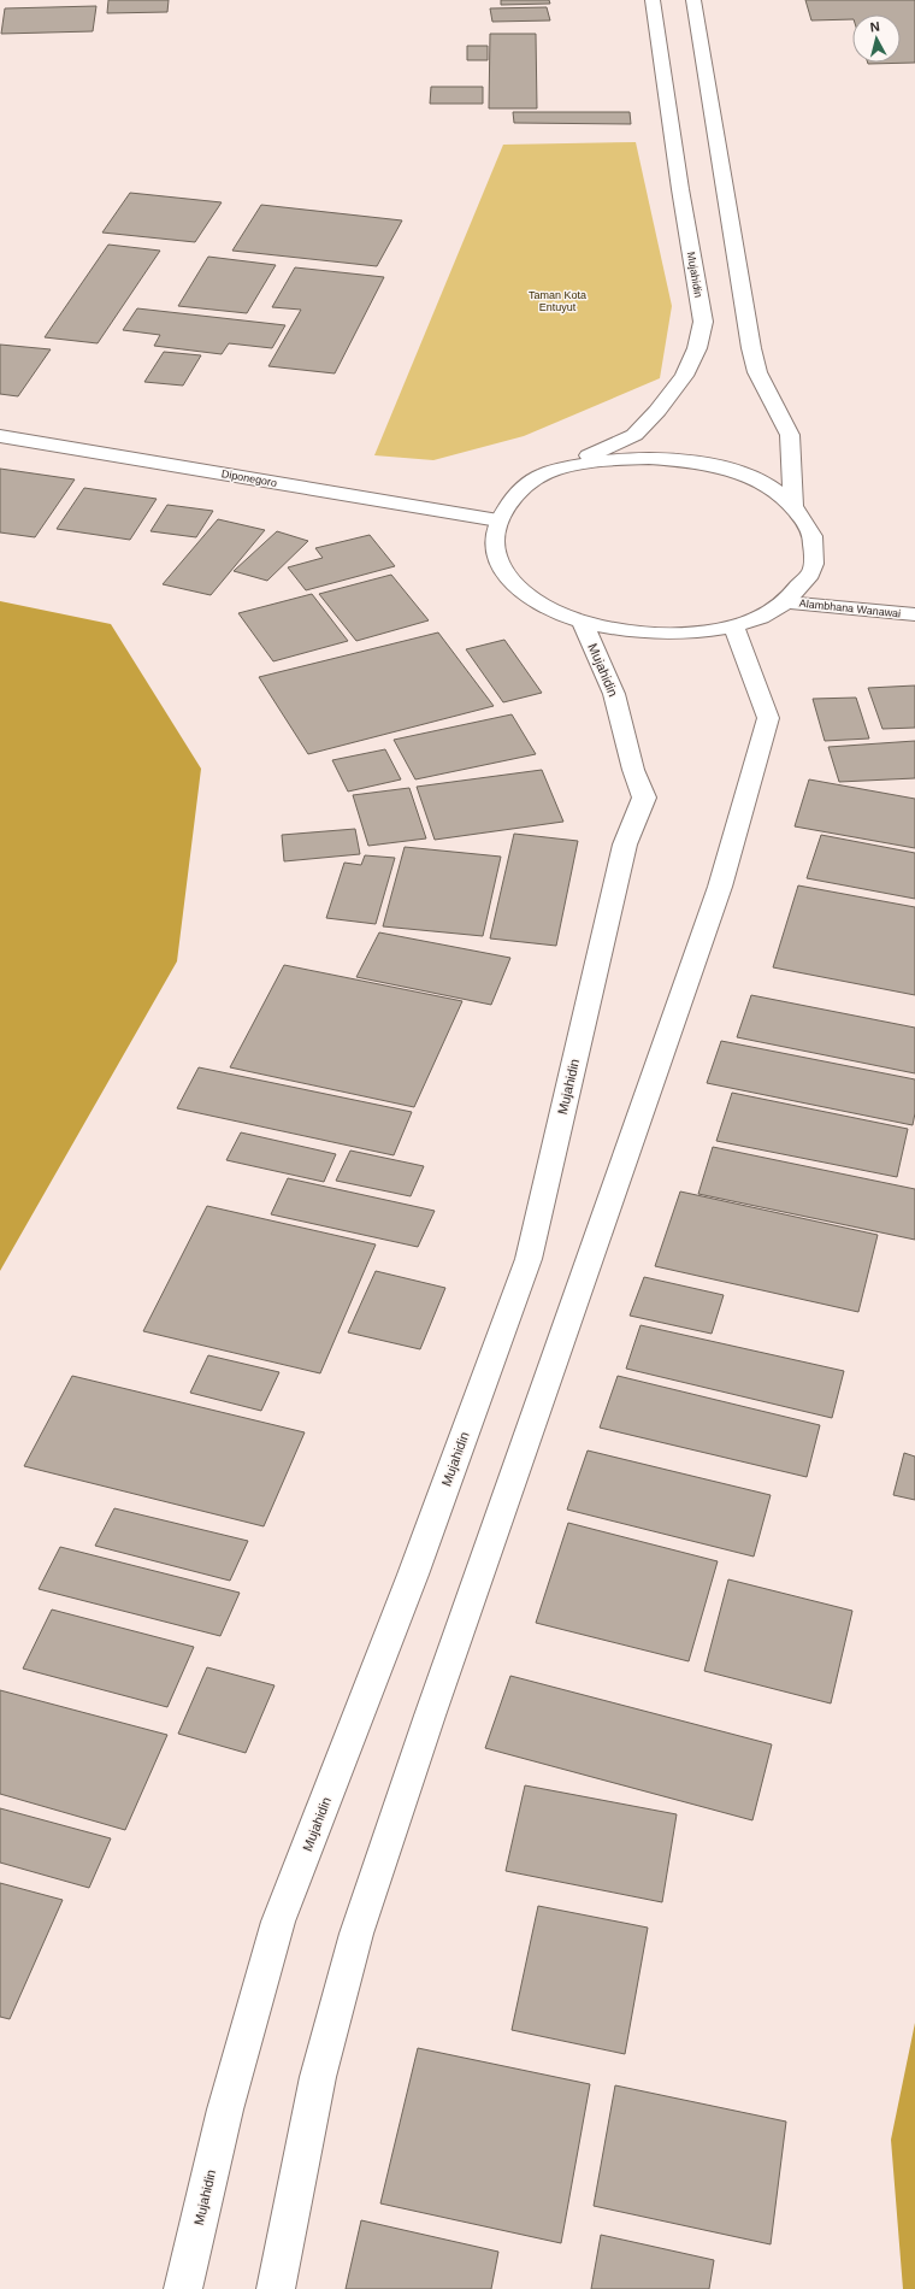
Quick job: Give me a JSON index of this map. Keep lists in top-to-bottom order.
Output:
{
  "streets": {
    "main road": ["Mujahidin", "Diponegoro", "Alambhana Wanawai"]
  },
  "parks": ["Taman Kota Entuyut"],
  "north": "top"
}
